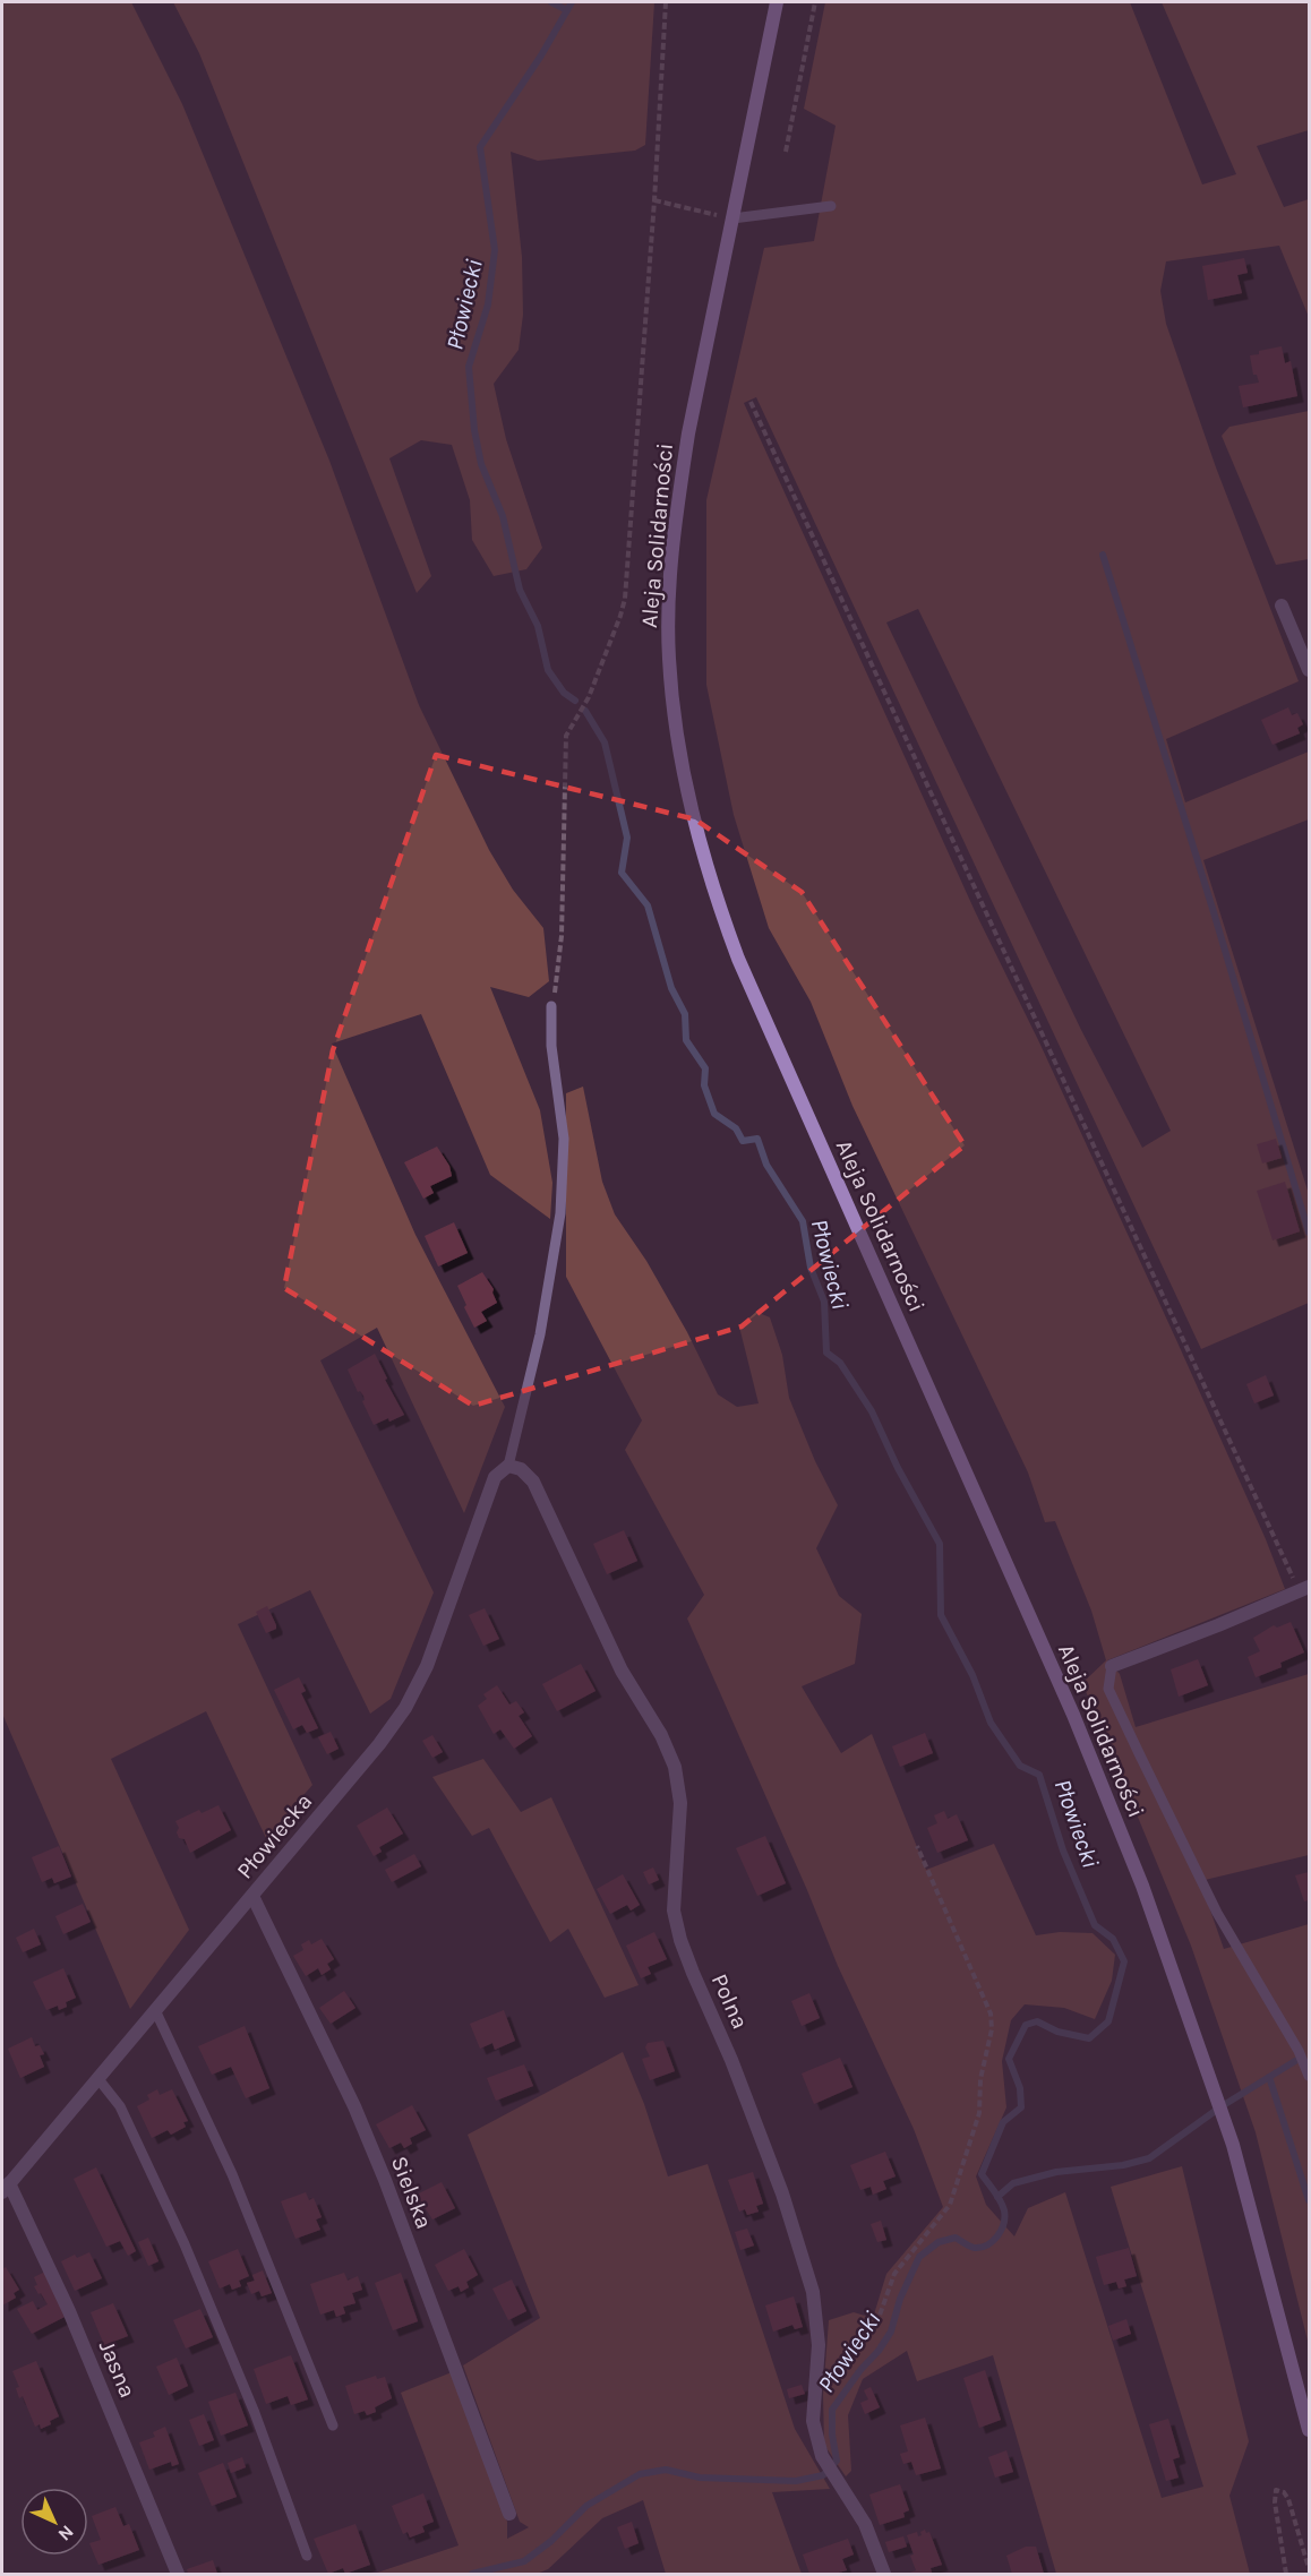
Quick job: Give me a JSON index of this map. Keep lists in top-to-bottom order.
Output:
{
  "streets": {
    "main road": ["Aleja Solidarności"],
    "street": [
      "Płowiecka",
      "Polna",
      "Sielska",
      "Jasna"
    ]
  },
  "crossings": [
    ["Płowiecka", "Polna"],
    ["Płowiecka", "Sielska"],
    ["Płowiecka", "Jasna"]
  ],
  "water": ["Płowiecki"],
  "north": "bottom right"
}
